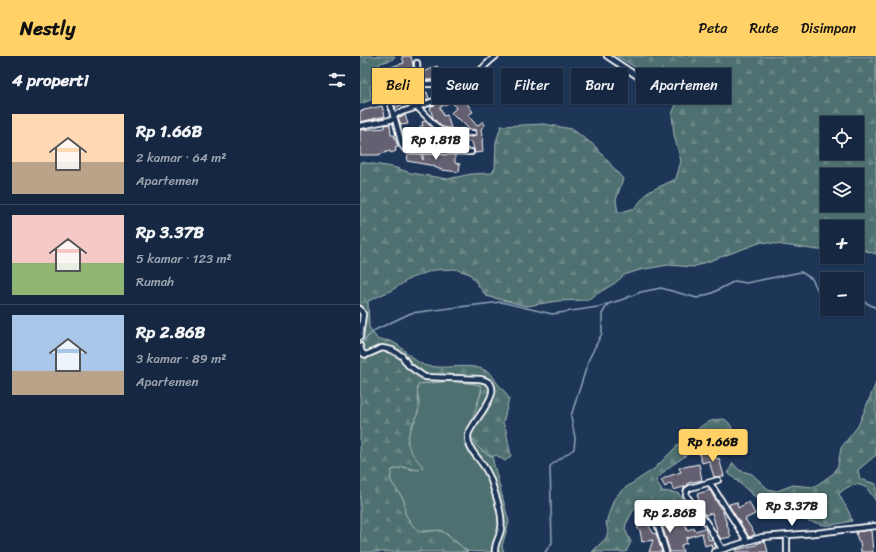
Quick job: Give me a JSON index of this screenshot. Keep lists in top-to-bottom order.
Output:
{
  "page": {
    "header": "Nestly",
    "nav": ["Peta", "Rute", "Disimpan"],
    "heading": "4 properti",
    "chip": [
      "Beli",
      "Sewa",
      "Filter",
      "Baru",
      "Apartemen"
    ],
    "list": [
      {
        "name": "Rp 1.66B",
        "note": "2 kamar · 64 m² · Apartemen"
      },
      {
        "name": "Rp 3.37B",
        "note": "5 kamar · 123 m² · Rumah"
      },
      {
        "name": "Rp 2.86B",
        "note": "3 kamar · 89 m² · Apartemen"
      }
    ],
    "map_buttons": ["+", "−"],
    "price": [
      "Rp 1.81B",
      "Rp 1.66B",
      "Rp 3.37B",
      "Rp 2.86B"
    ]
  }
}
